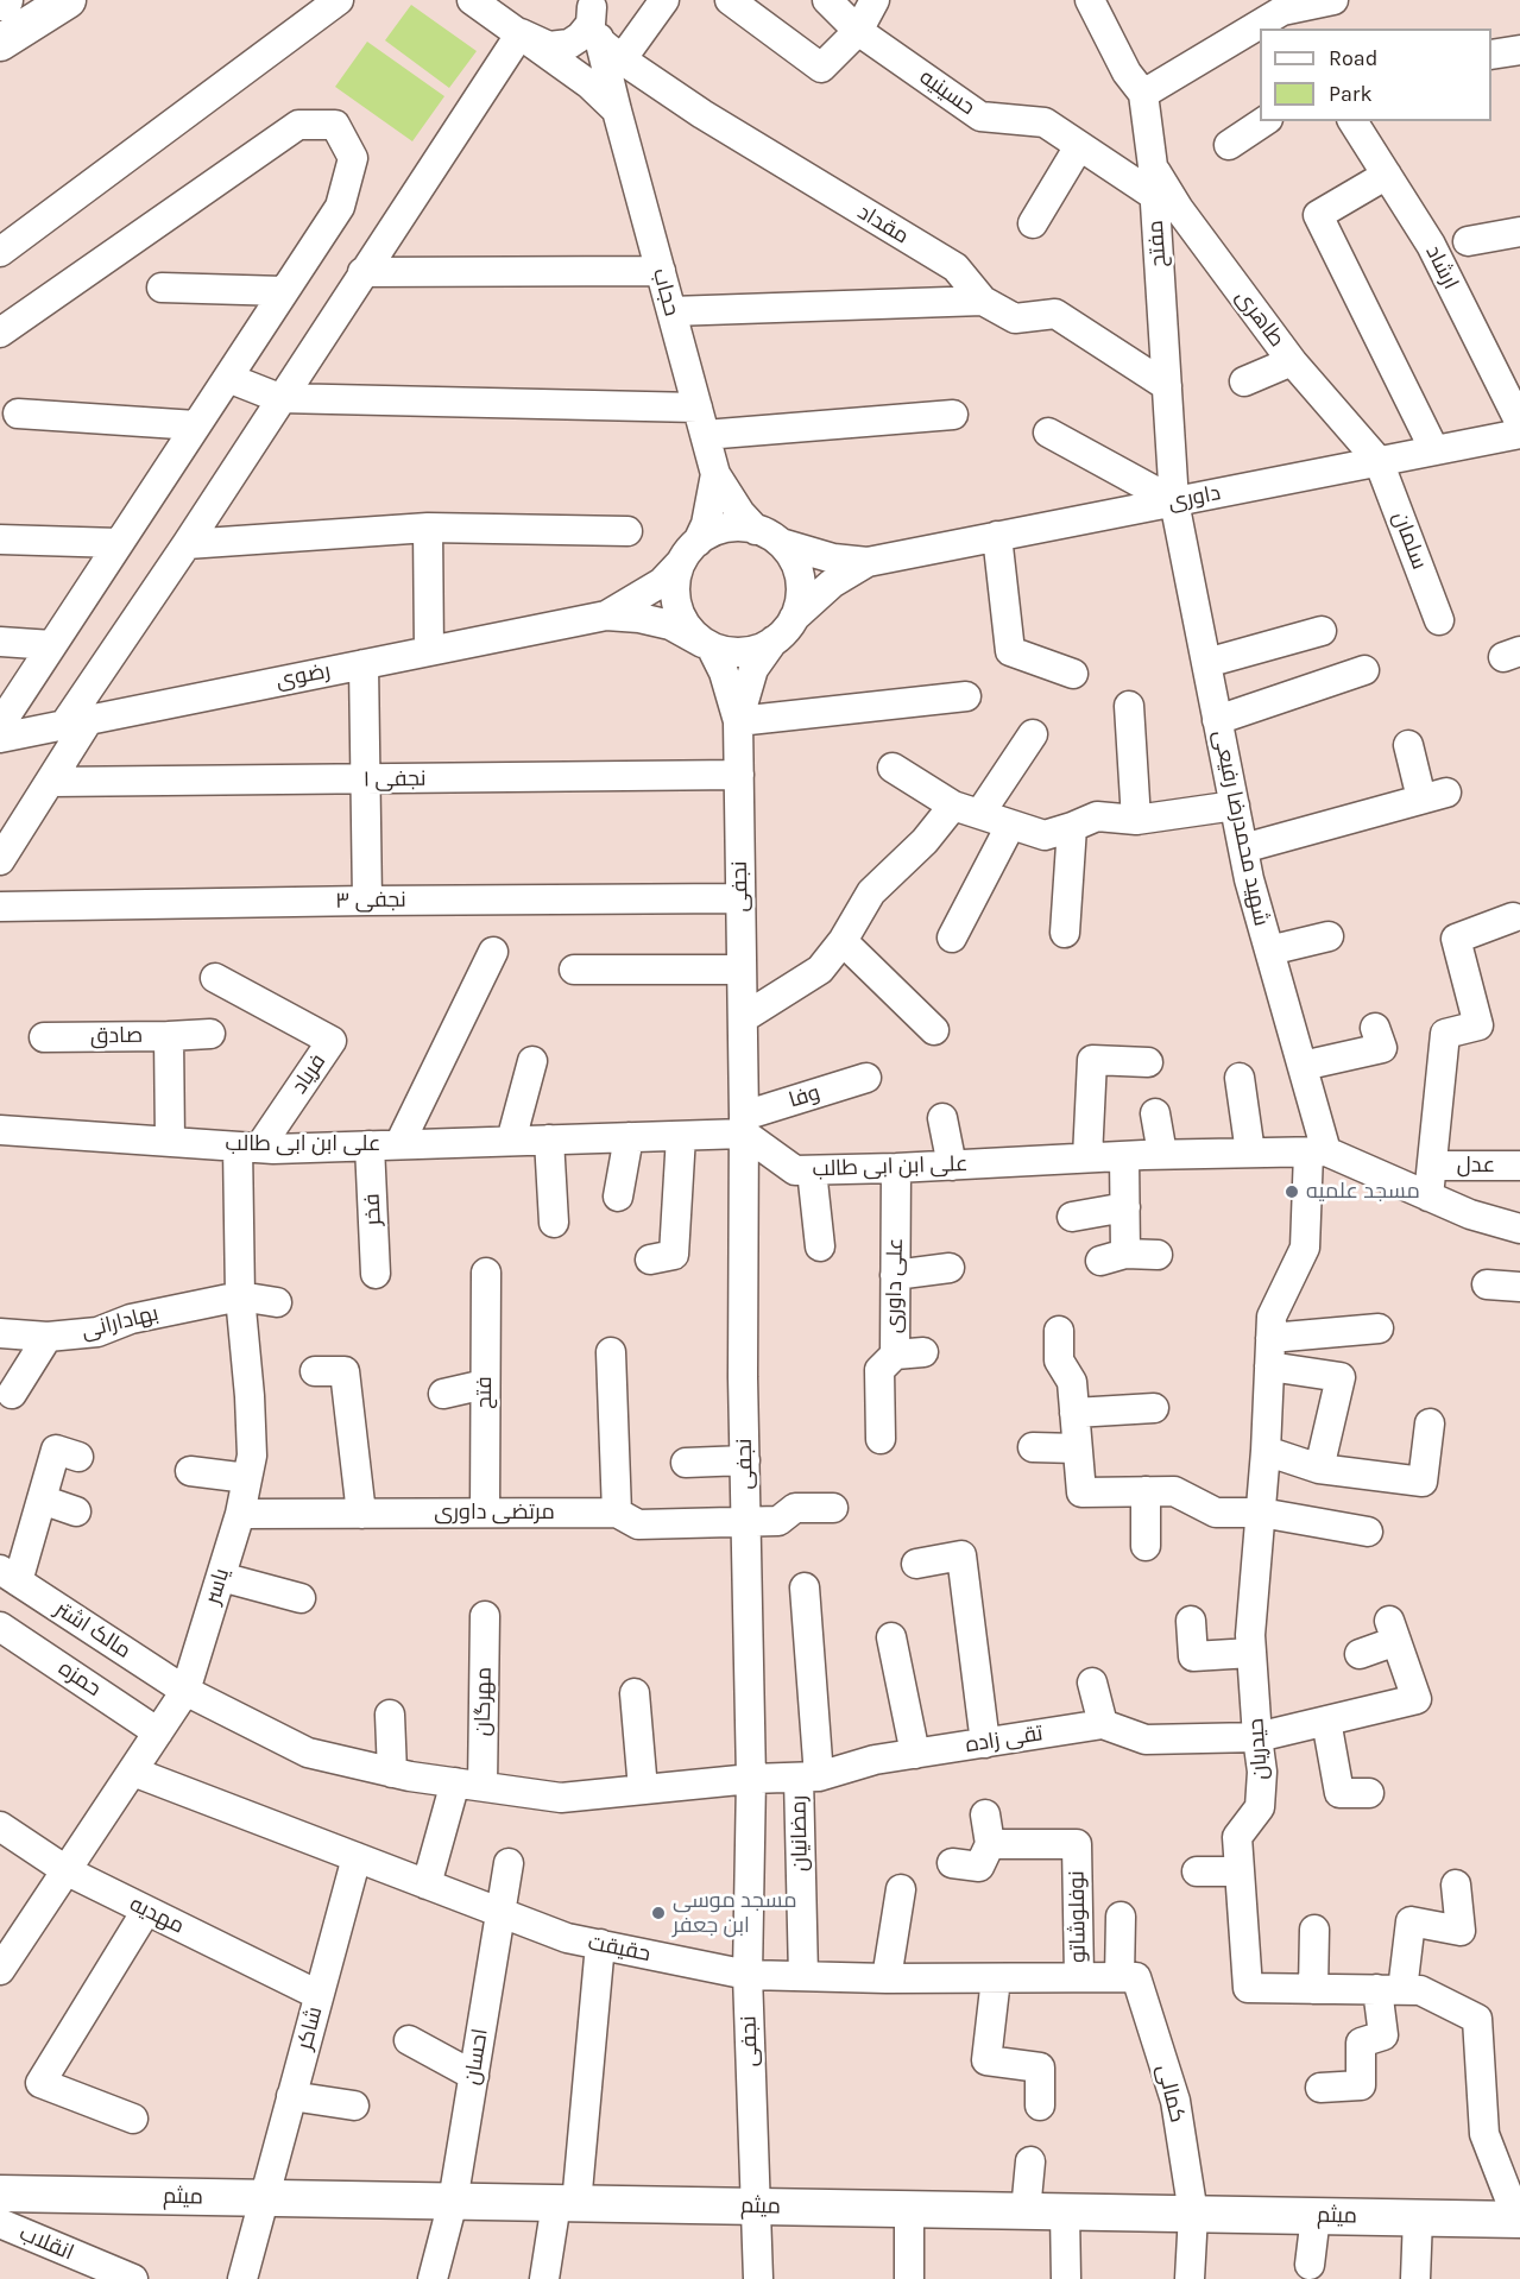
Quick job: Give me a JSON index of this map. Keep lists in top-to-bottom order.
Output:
{
  "streets": {
    "main road": ["میثم"],
    "street": [
      "حسینیه",
      "مقداد",
      "مفتح",
      "ارشاد",
      "حجاب",
      "طاهری",
      "داوری",
      "سلمان",
      "رضوی",
      "نجفی ۱",
      "شهید محمدرضا رفیعی",
      "نجفی",
      "نجفی ۳",
      "صادق",
      "فریاد",
      "وفا",
      "علی ابن ابی طالب",
      "عدل",
      "فخر",
      "علی داوری",
      "بهادارانی",
      "فتح",
      "مرتضی داوری",
      "یاسر",
      "مالک اشتر",
      "حمزه",
      "مهرگان",
      "تقی زاده",
      "حیدریان",
      "رمضانیان",
      "مهدیه",
      "نوفلوشاتو",
      "حقیقت",
      "شاکر",
      "احسان",
      "کمالی",
      "انقلاب"
    ]
  },
  "crossings": [
    ["حسینیه", "مفتح"],
    ["مقداد", "مفتح"],
    ["مقداد", "حجاب"],
    ["مفتح", "طاهری"],
    ["مفتح", "داوری"],
    ["مفتح", "شهید محمدرضا رفیعی"],
    ["طاهری", "داوری"],
    ["طاهری", "سلمان"],
    ["داوری", "سلمان"],
    ["داوری", "شهید محمدرضا رفیعی"],
    ["نجفی ۱", "نجفی"],
    ["شهید محمدرضا رفیعی", "علی ابن ابی طالب"],
    ["شهید محمدرضا رفیعی", "حیدریان"],
    ["نجفی", "نجفی ۳"],
    ["نجفی", "وفا"],
    ["نجفی", "علی ابن ابی طالب"],
    ["نجفی", "مرتضی داوری"],
    ["نجفی", "تقی زاده"],
    ["نجفی", "حقیقت"],
    ["نجفی", "میثم"],
    ["صادق", "علی ابن ابی طالب"],
    ["فریاد", "علی ابن ابی طالب"],
    ["فریاد", "یاسر"],
    ["وفا", "علی ابن ابی طالب"],
    ["علی ابن ابی طالب", "فخر"],
    ["علی ابن ابی طالب", "علی داوری"],
    ["علی ابن ابی طالب", "یاسر"],
    ["علی ابن ابی طالب", "حیدریان"],
    ["بهادارانی", "یاسر"],
    ["فتح", "مرتضی داوری"],
    ["مرتضی داوری", "یاسر"],
    ["یاسر", "مالک اشتر"],
    ["یاسر", "حمزه"],
    ["یاسر", "مهدیه"],
    ["یاسر", "حقیقت"],
    ["مالک اشتر", "مهرگان"],
    ["مالک اشتر", "تقی زاده"],
    ["مهرگان", "تقی زاده"],
    ["مهرگان", "حقیقت"],
    ["تقی زاده", "حیدریان"],
    ["تقی زاده", "رمضانیان"],
    ["حیدریان", "میثم"],
    ["رمضانیان", "حقیقت"],
    ["مهدیه", "شاکر"],
    ["نوفلوشاتو", "حقیقت"],
    ["حقیقت", "شاکر"],
    ["حقیقت", "احسان"],
    ["حقیقت", "کمالی"],
    ["شاکر", "میثم"],
    ["احسان", "میثم"],
    ["کمالی", "میثم"]
  ],
  "places": ["مسجد علمیه", "مسجد موسی ابن جعفر"],
  "legend": ["Road", "Park"]
}
